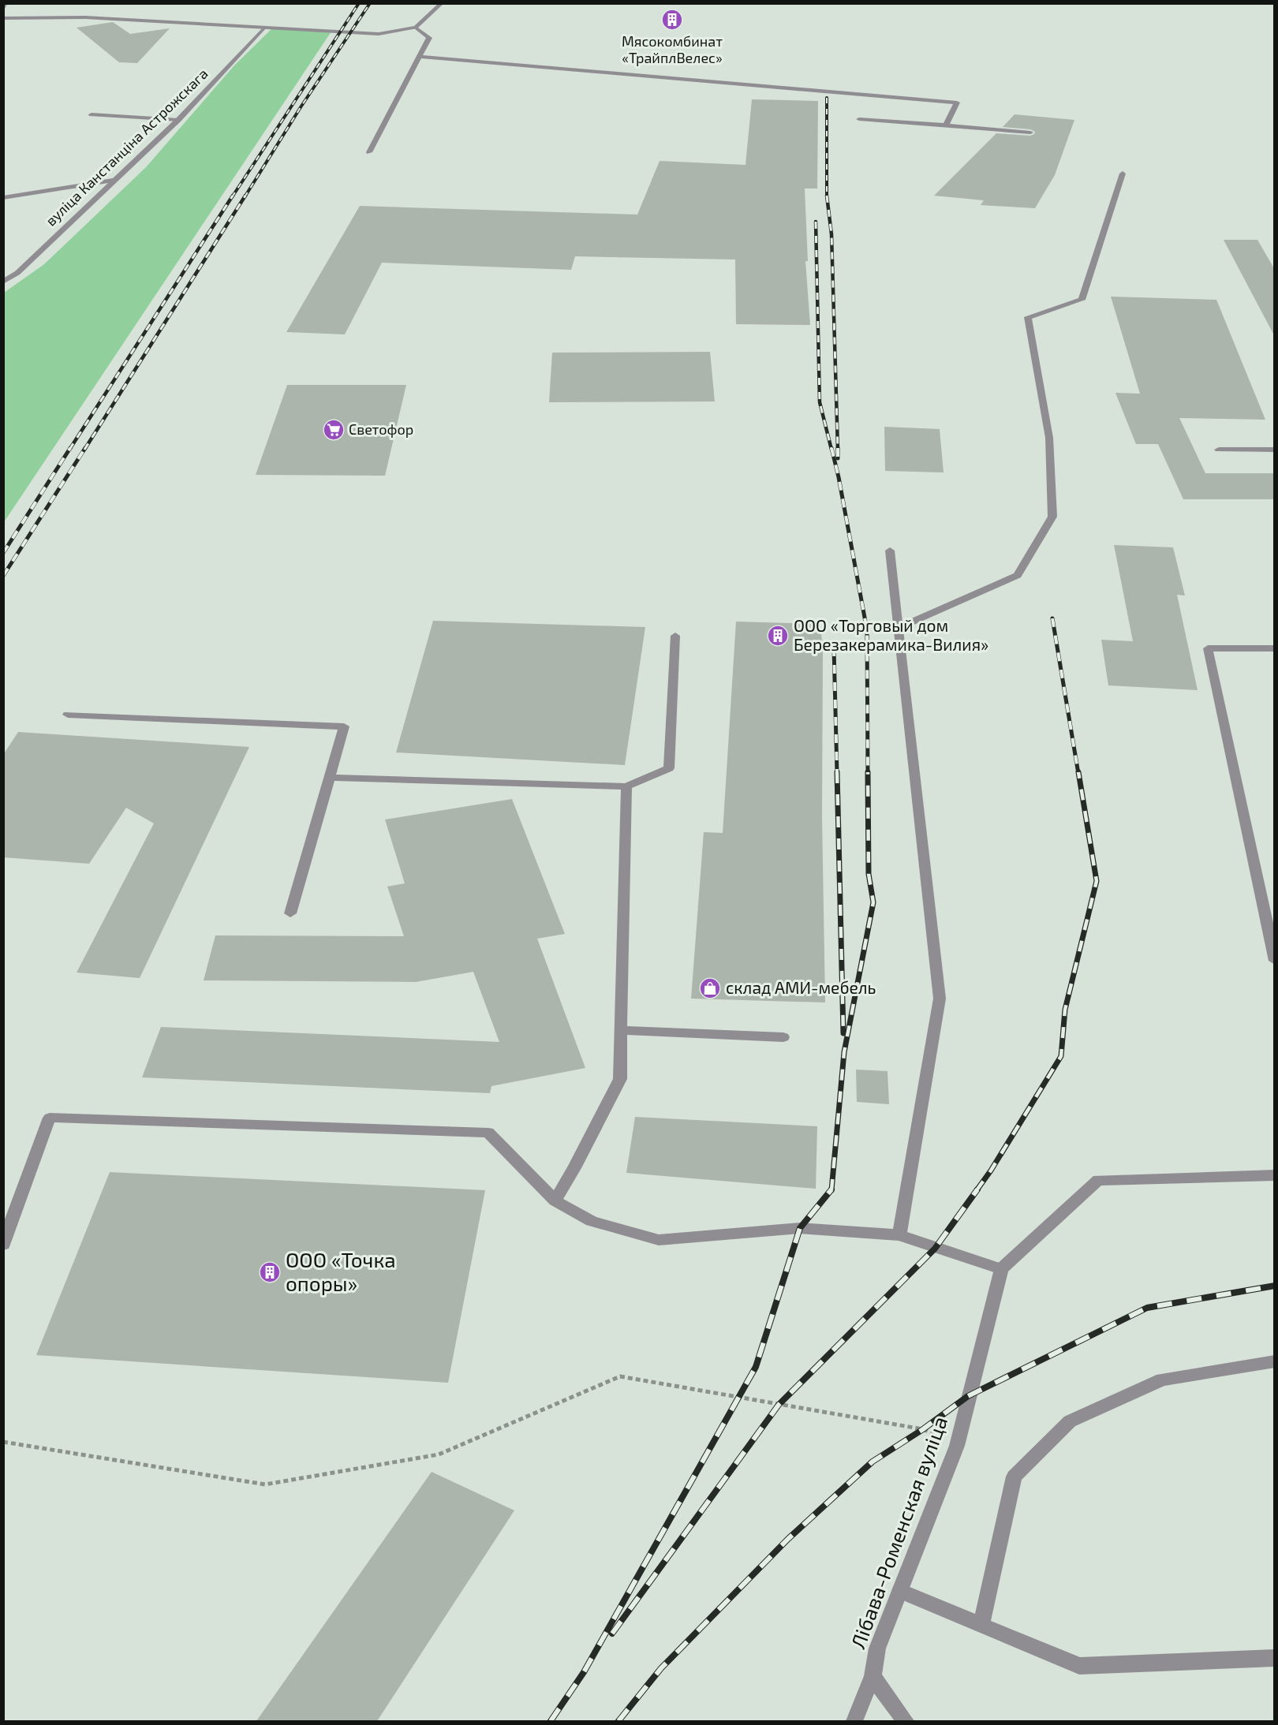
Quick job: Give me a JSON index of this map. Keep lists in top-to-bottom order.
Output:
{
  "streets": {
    "street": ["вуліца Канстанціна Астрожскага", "Лібава-Роменская вуліца"]
  },
  "places": {
    "building": ["Мясокомбинат «ТрайплВелес»", "ООО «Торговый дом Березакерамика-Вилия»", "ООО «Точка опоры»"],
    "supermarket": ["Светофор"],
    "shop": ["склад АМИ-мебель"]
  }
}
